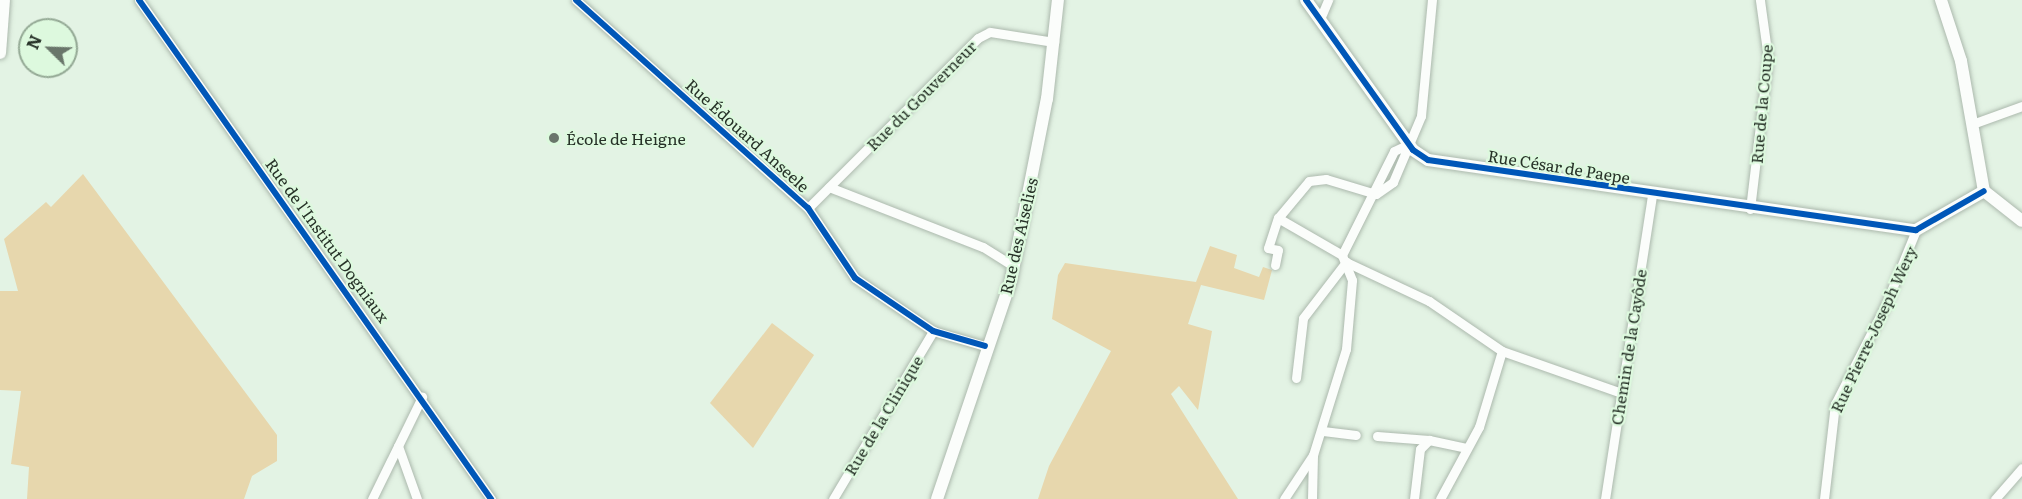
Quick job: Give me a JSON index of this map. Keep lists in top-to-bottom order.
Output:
{
  "streets": {
    "street": [
      "Rue du Gouverneur",
      "Rue de la Coupe",
      "Rue Édouard Anseele",
      "Rue César de Paepe",
      "Rue des Aiselies",
      "Rue de l'Institut Dogniaux",
      "Rue Pierre-Joseph Wery",
      "Chemin de la Cayôde",
      "Rue de la Clinique"
    ]
  },
  "crossings": [
    ["Rue du Gouverneur", "Rue Édouard Anseele"],
    ["Rue du Gouverneur", "Rue des Aiselies"],
    ["Rue de la Coupe", "Rue César de Paepe"],
    ["Rue Édouard Anseele", "Rue des Aiselies"],
    ["Rue Édouard Anseele", "Rue de la Clinique"],
    ["Rue César de Paepe", "Rue Pierre-Joseph Wery"],
    ["Rue César de Paepe", "Chemin de la Cayôde"]
  ],
  "places": ["École de Heigne"],
  "north": "top left"
}
